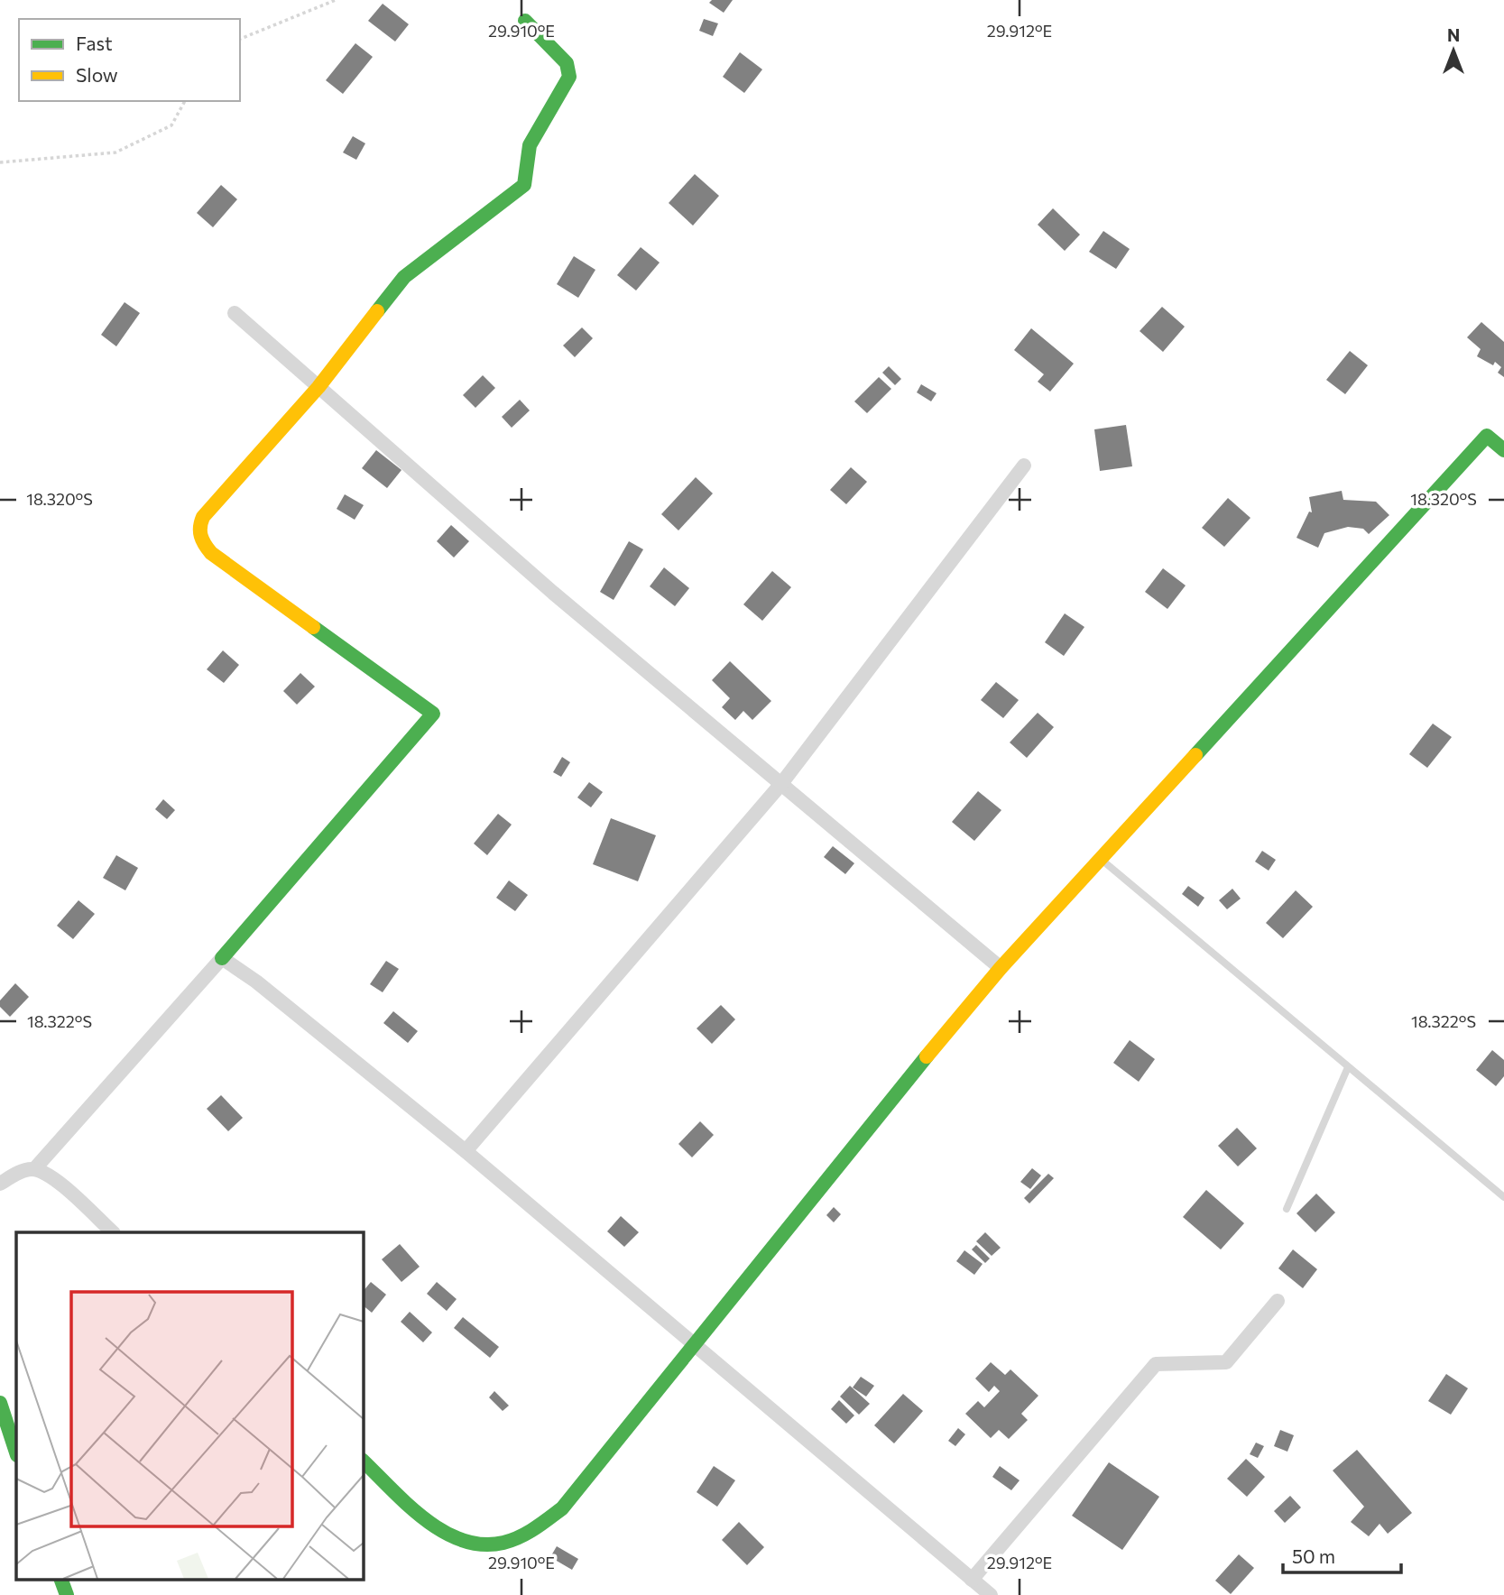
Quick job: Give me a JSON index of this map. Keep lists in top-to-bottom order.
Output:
{
  "legend": ["Fast", "Slow"],
  "scale_bar": "50 m",
  "north": "top",
  "coordinates": [
    "29.910°E",
    "29.912°E",
    "18.320°S",
    "18.322°S"
  ]
}
